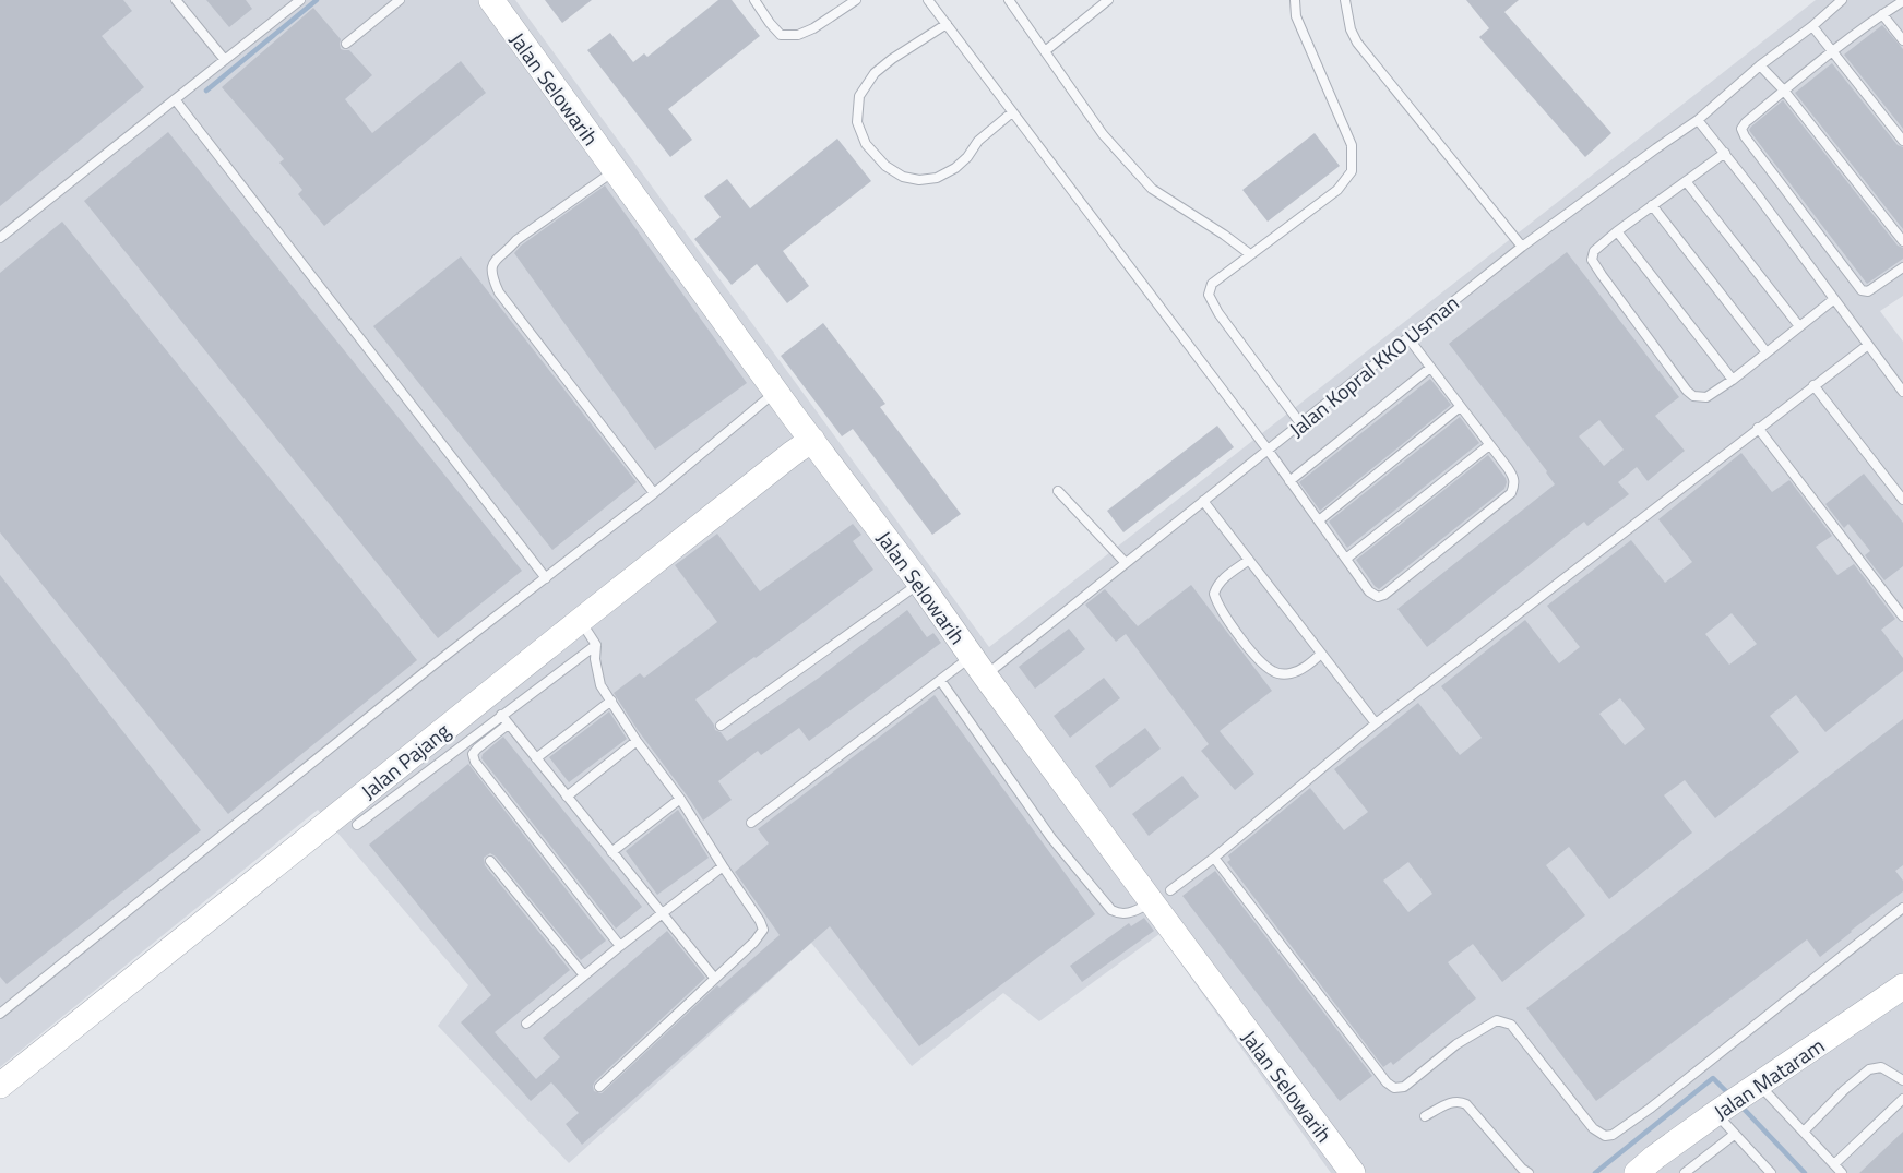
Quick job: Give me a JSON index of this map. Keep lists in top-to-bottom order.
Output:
{
  "streets": {
    "main road": ["Jalan Selowarih", "Jalan Pajang", "Jalan Mataram"],
    "lane": ["Jalan Kopral KKO Usman"]
  },
  "crossings": [
    ["Jalan Selowarih", "Jalan Kopral KKO Usman"],
    ["Jalan Selowarih", "Jalan Pajang"]
  ]
}
